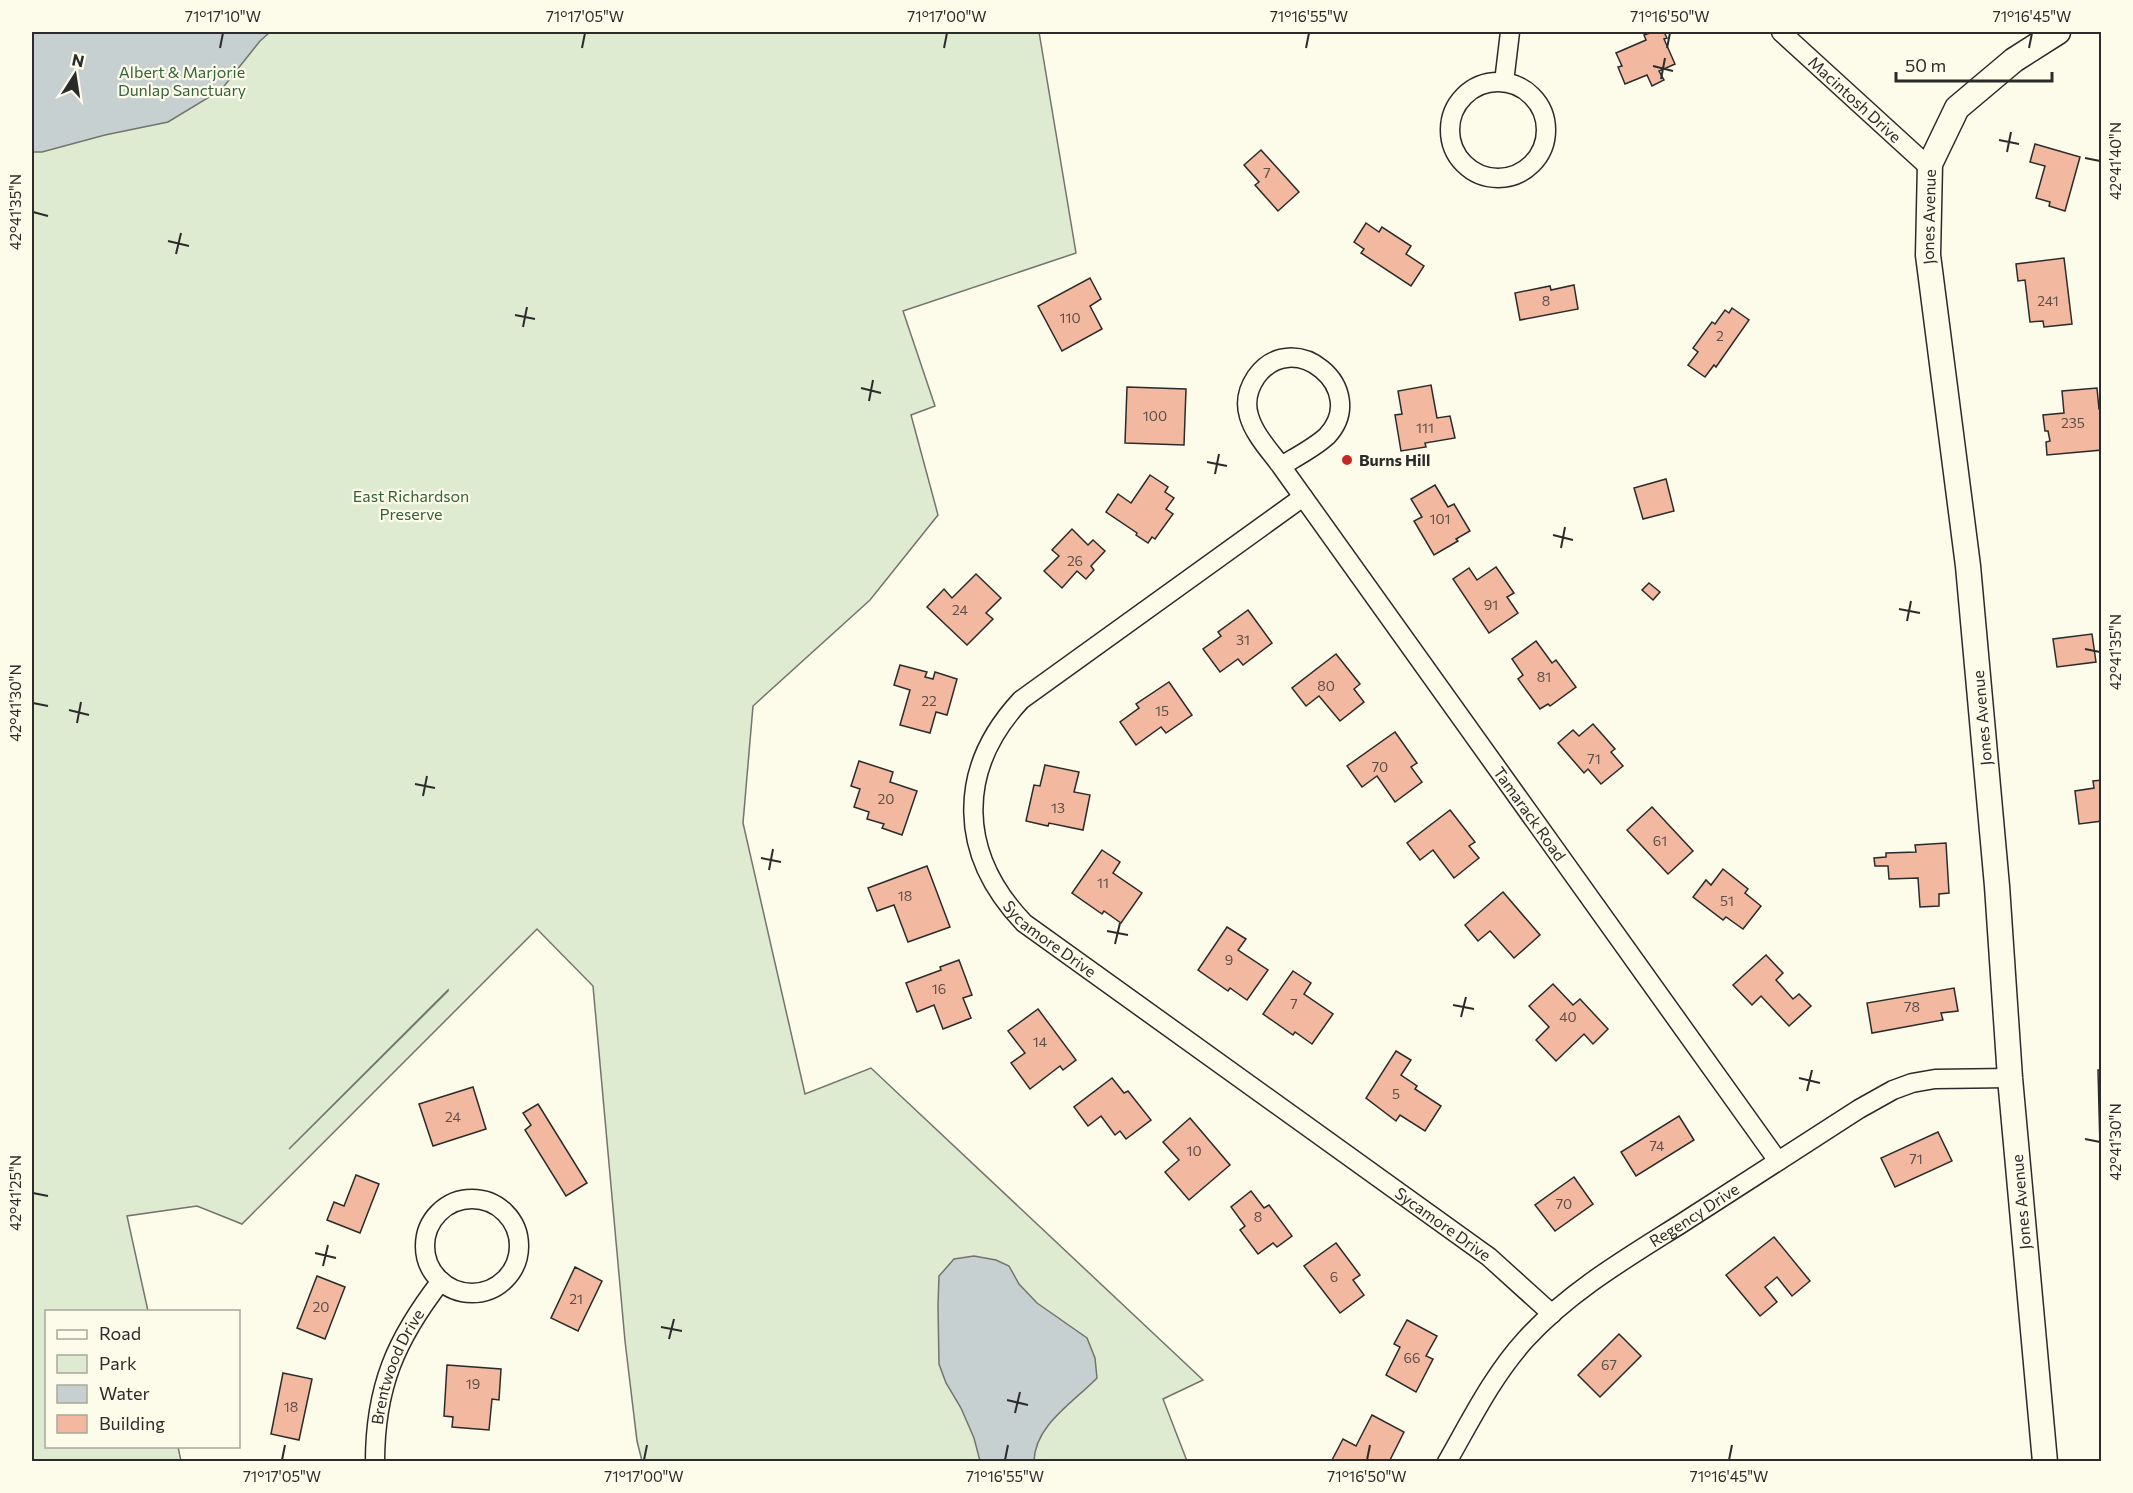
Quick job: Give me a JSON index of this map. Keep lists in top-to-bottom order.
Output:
{
  "streets": {
    "street": [
      "Macintosh Drive",
      "Jones Avenue",
      "Tamarack Road",
      "Sycamore Drive",
      "Regency Drive",
      "Brentwood Drive"
    ]
  },
  "crossings": [
    ["Macintosh Drive", "Jones Avenue"],
    ["Jones Avenue", "Regency Drive"],
    ["Tamarack Road", "Sycamore Drive"],
    ["Tamarack Road", "Regency Drive"],
    ["Sycamore Drive", "Regency Drive"]
  ],
  "parks": ["Albert & Marjorie Dunlap Sanctuary", "East Richardson Preserve"],
  "places": ["Burns Hill"],
  "house_numbers": [
    "7",
    "8",
    "241",
    "110",
    "2",
    "100",
    "235",
    "111",
    "101",
    "26",
    "91",
    "24",
    "31",
    "81",
    "80",
    "22",
    "15",
    "71",
    "70",
    "20",
    "13",
    "61",
    "11",
    "18",
    "51",
    "9",
    "16",
    "7",
    "78",
    "40",
    "14",
    "5",
    "24",
    "74",
    "10",
    "71",
    "70",
    "8",
    "6",
    "21",
    "20",
    "66",
    "67",
    "19",
    "18"
  ],
  "legend": [
    "Road",
    "Park",
    "Water",
    "Building"
  ],
  "scale_bar": "50 m",
  "north": "top",
  "coordinates": [
    "71°17'10\"W",
    "71°17'05\"W",
    "71°17'00\"W",
    "71°16'55\"W",
    "71°16'50\"W",
    "71°16'45\"W",
    "42°41'40\"N",
    "42°41'35\"N",
    "42°41'30\"N",
    "42°41'25\"N"
  ]
}
